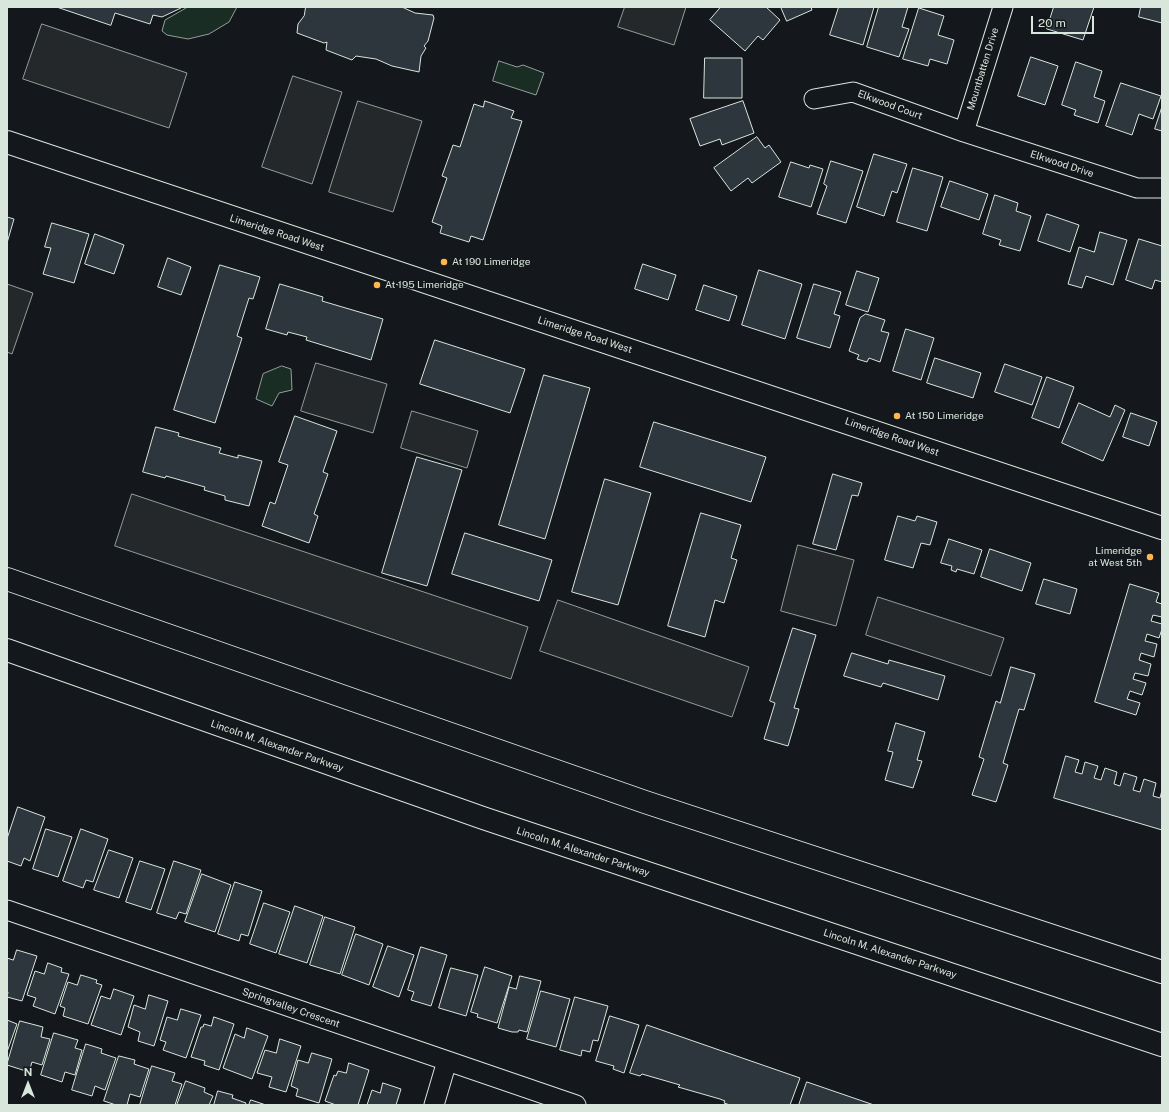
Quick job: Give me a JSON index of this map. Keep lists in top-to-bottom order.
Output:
{
  "streets": {
    "main road": ["Limeridge Road West", "Lincoln M. Alexander Parkway"],
    "street": [
      "Mountbatten Drive",
      "Elkwood Court",
      "Elkwood Drive",
      "Springvalley Crescent"
    ]
  },
  "crossings": [
    ["Mountbatten Drive", "Elkwood Court"],
    ["Mountbatten Drive", "Elkwood Drive"],
    ["Elkwood Court", "Elkwood Drive"]
  ],
  "places": [
    "At 190 Limeridge",
    "At 195 Limeridge",
    "At 150 Limeridge",
    "Limeridge at West 5th"
  ],
  "scale_bar": "20 m",
  "north": "top"
}
